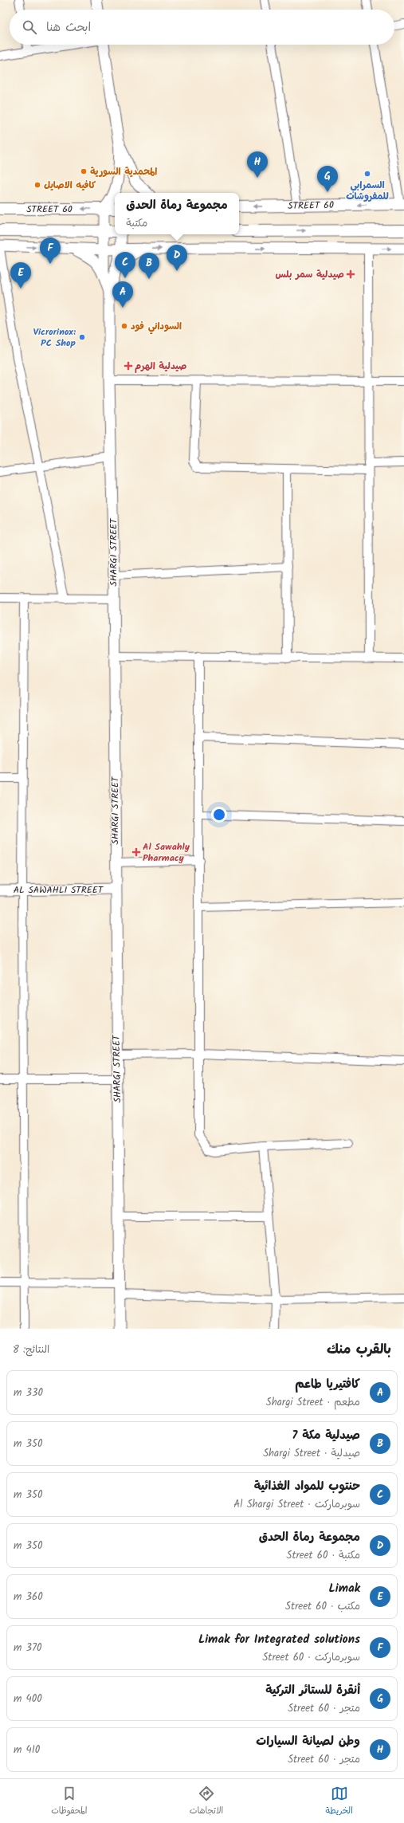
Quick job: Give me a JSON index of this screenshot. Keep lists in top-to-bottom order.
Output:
{
  "streets": {
    "main road": ["STREET 60"],
    "street": ["SHARGI STREET", "AL SAWAHLI STREET"]
  },
  "crossings": [
    ["SHARGI STREET", "AL SAWAHLI STREET"]
  ],
  "places": {
    "other": [
      "المحمدية السورية",
      "السمرابي للمفروشات",
      "كافيه الاصايل",
      "السوداني فود",
      "Vicrorinox: PC Shop"
    ],
    "health": ["صيدلية سمر بلس", "صيدلية الهرم", "Al Sawahly Pharmacy"]
  },
  "page": {
    "search": "ابحث هنا",
    "pins": [
      "H",
      "G",
      "F",
      "D",
      "C",
      "B",
      "E",
      "A"
    ],
    "popup": ["مجموعة رماة الحدق", "مكتبة"],
    "heading": ["بالقرب منك", "النتائج: 8"],
    "list": [
      {
        "mark": "A",
        "name": "كافتيريا طاعم",
        "note": "مطعم · Shargi Street",
        "value": "330 m"
      },
      {
        "mark": "B",
        "name": "صيدلية مكة 7",
        "note": "صيدلية · Shargi Street",
        "value": "350 m"
      },
      {
        "mark": "C",
        "name": "حنتوب للمواد الغذائية",
        "note": "سوبرماركت · Al Shargi Street",
        "value": "350 m"
      },
      {
        "mark": "D",
        "name": "مجموعة رماة الحدق",
        "note": "مكتبة · Street 60",
        "value": "350 m"
      },
      {
        "mark": "E",
        "name": "Limak",
        "note": "مكتب · Street 60",
        "value": "360 m"
      },
      {
        "mark": "F",
        "name": "Limak for Integrated solutions",
        "note": "سوبرماركت · Street 60",
        "value": "370 m"
      },
      {
        "mark": "G",
        "name": "أنقرة للستائر التركية",
        "note": "متجر · Street 60",
        "value": "400 m"
      },
      {
        "mark": "H",
        "name": "وطن لصيانة السيارات",
        "note": "متجر · Street 60",
        "value": "410 m"
      }
    ],
    "nav": ["الخريطة", "الاتجاهات", "المحفوظات"]
  }
}
